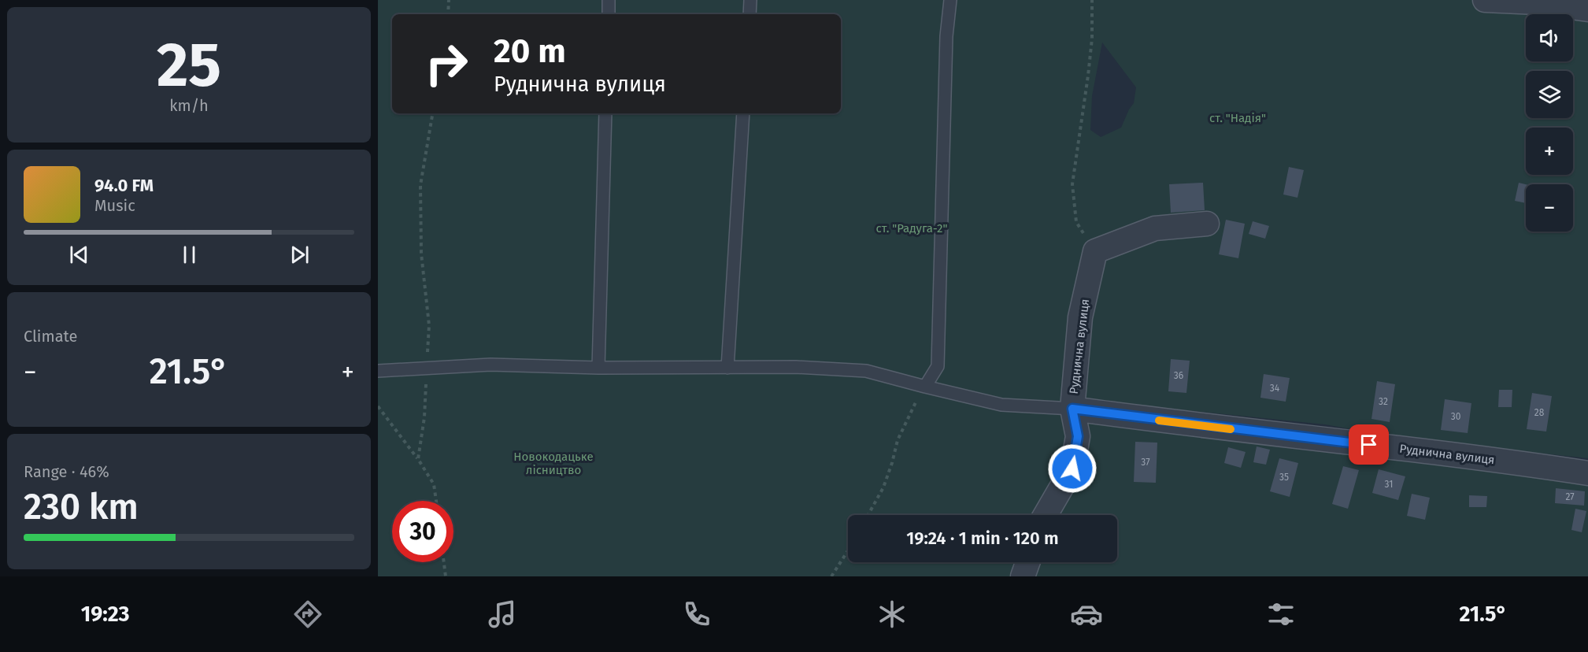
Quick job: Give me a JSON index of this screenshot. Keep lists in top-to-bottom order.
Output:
{
  "streets": {
    "street": ["Руднична вулиця"]
  },
  "parks": ["ст. \"Надія\"", "ст. \"Радуга-2\"", "Новокодацьке лісництво"],
  "house_numbers": [
    "36",
    "34",
    "32",
    "28",
    "30",
    "37",
    "35",
    "31",
    "27"
  ],
  "page": {
    "tile": [
      ["25", "km/h"],
      "Climate",
      ["Range · 46%", "230 km"]
    ],
    "map_buttons": ["+", "−"],
    "turn": ["20 m", "Руднична вулиця"],
    "song": ["94.0 FM", "Music"],
    "heat": ["−", "21.5°", "+"],
    "limit": "30",
    "trip": "19:24 · 1 min · 120 m",
    "tabs": ["19:23", "21.5°"]
  }
}
